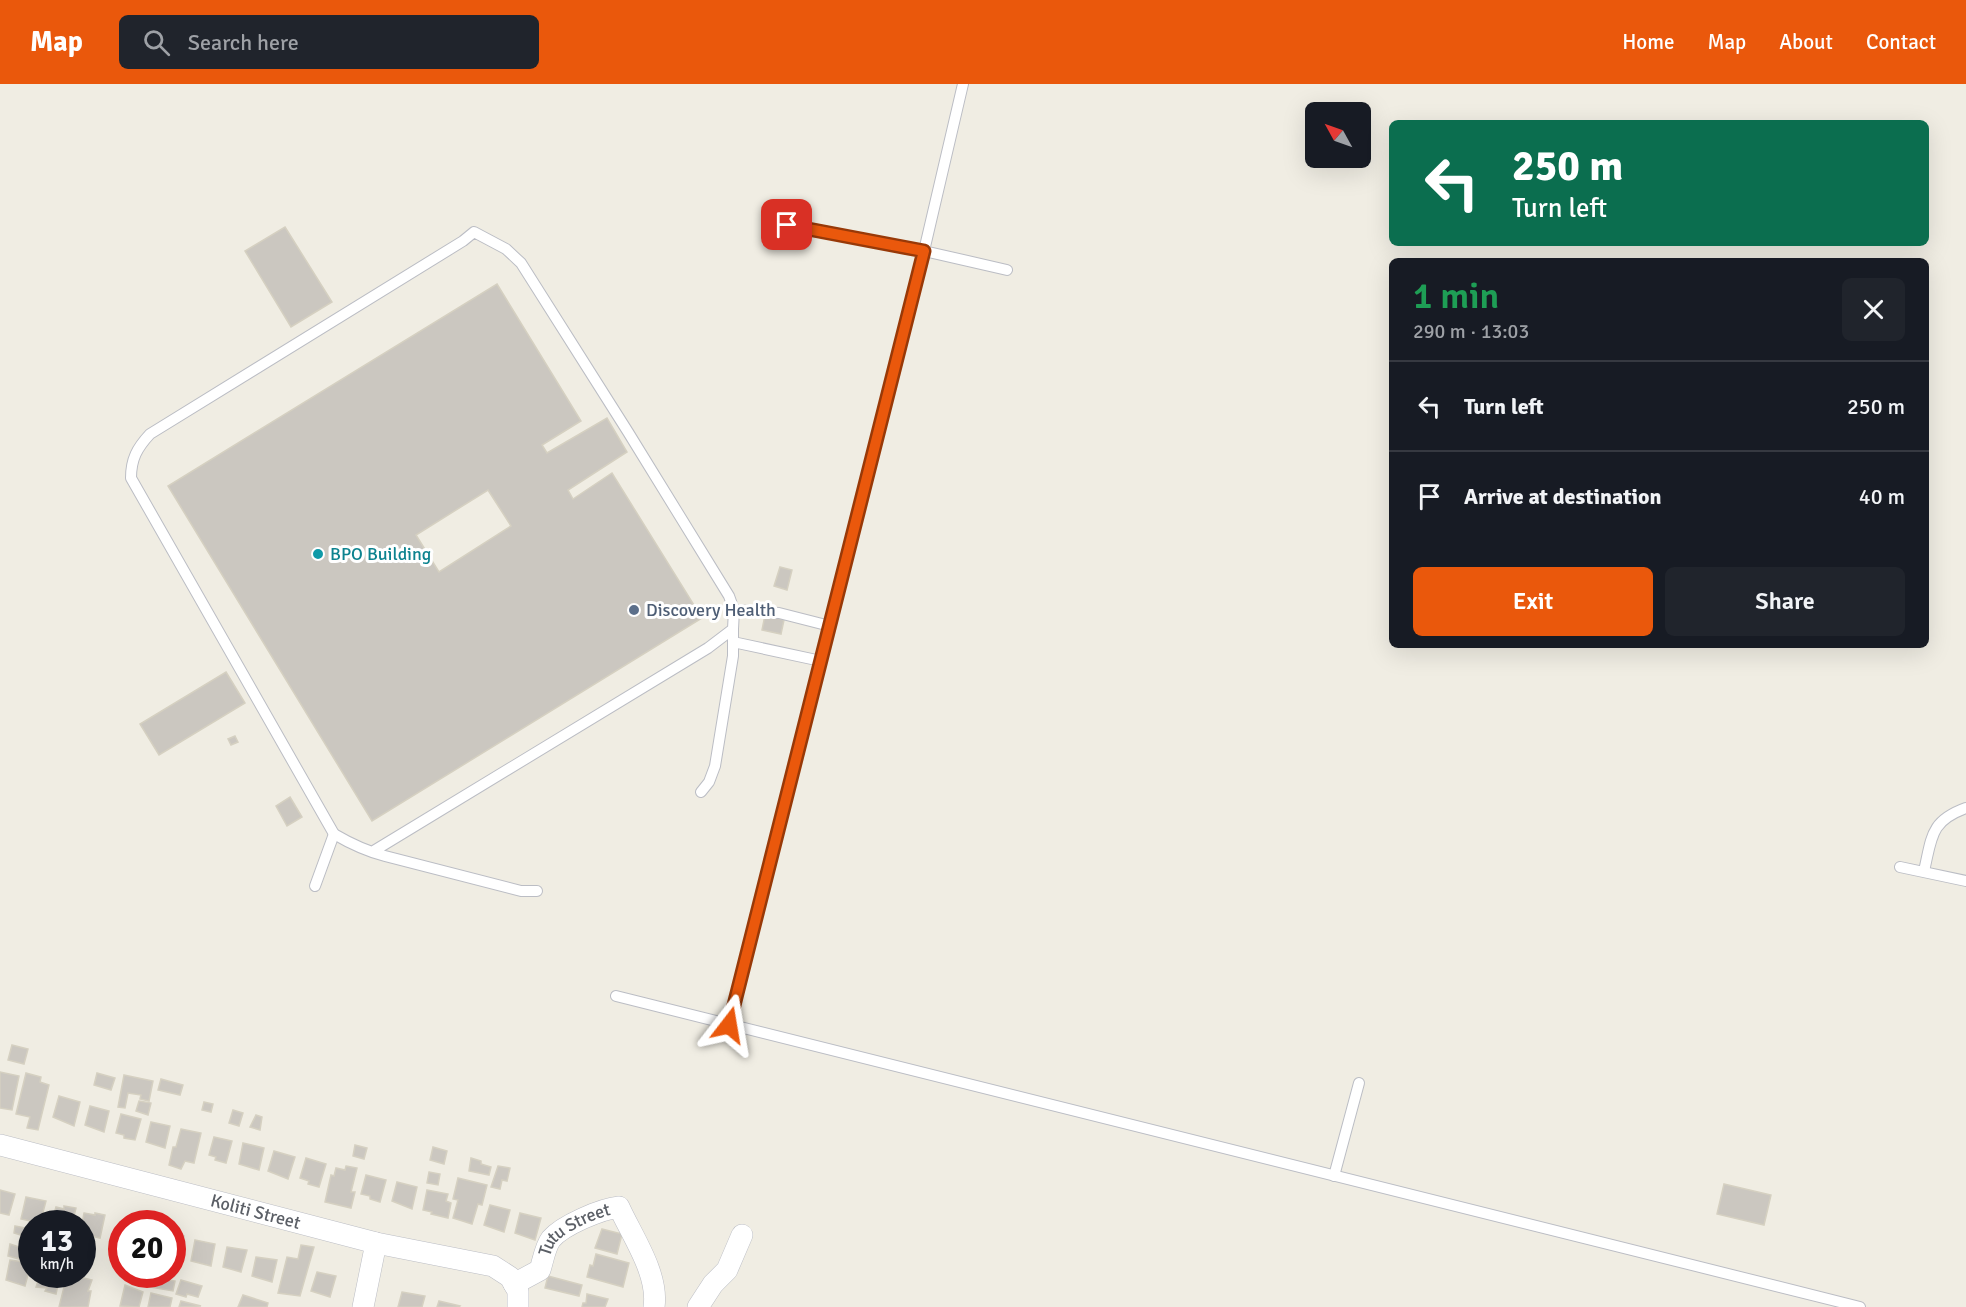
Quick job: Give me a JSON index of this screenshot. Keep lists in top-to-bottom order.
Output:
{
  "streets": {
    "street": ["Koliti Street", "Tutu Street"]
  },
  "crossings": [
    ["Koliti Street", "Tutu Street"]
  ],
  "places": ["BPO Building", "Discovery Health"],
  "north": "top left",
  "page": {
    "header": "Map",
    "search": "Search here",
    "nav": [
      "Home",
      "Map",
      "About",
      "Contact"
    ],
    "turn": ["250 m", "Turn left"],
    "heading": ["1 min", "290 m · 13:03"],
    "list": [
      {
        "name": "Turn left",
        "value": "250 m"
      },
      {
        "name": "Arrive at destination",
        "value": "40 m"
      }
    ],
    "buttons": ["Exit", "Share"],
    "speed": "13 km/h",
    "limit": "20"
  }
}
